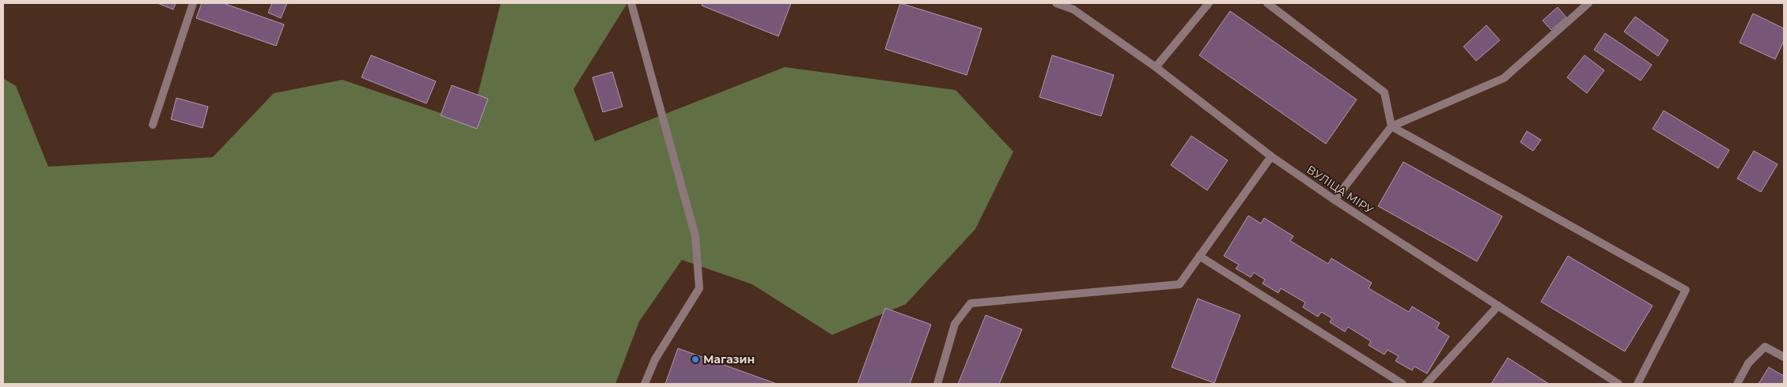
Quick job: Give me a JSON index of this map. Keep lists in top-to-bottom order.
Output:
{
  "streets": {
    "street": ["ВУЛІЦА МІРУ"]
  },
  "places": ["Магазин"]
}
